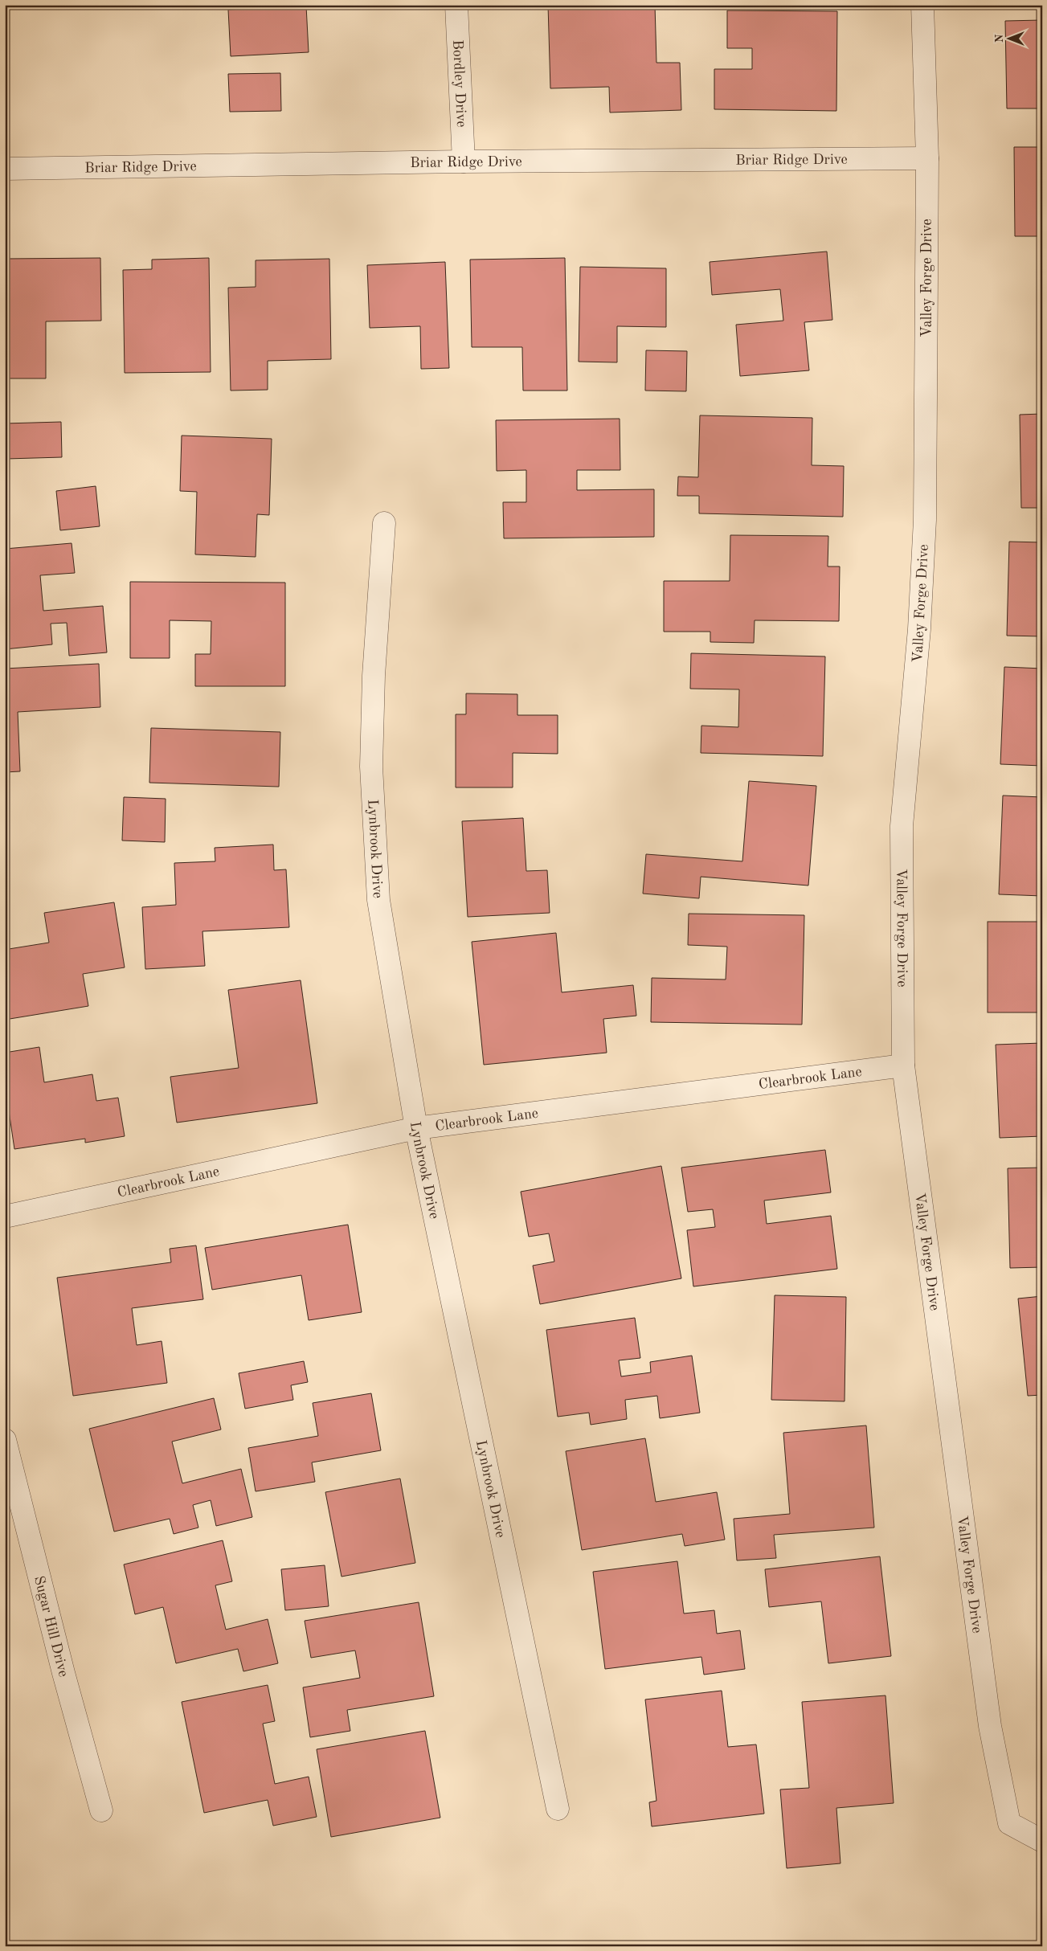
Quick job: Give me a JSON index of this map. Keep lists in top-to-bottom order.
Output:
{
  "streets": {
    "street": [
      "Bordley Drive",
      "Briar Ridge Drive",
      "Valley Forge Drive",
      "Lynbrook Drive",
      "Clearbrook Lane",
      "Sugar Hill Drive"
    ]
  },
  "crossings": [
    ["Bordley Drive", "Briar Ridge Drive"],
    ["Briar Ridge Drive", "Valley Forge Drive"],
    ["Valley Forge Drive", "Clearbrook Lane"],
    ["Lynbrook Drive", "Clearbrook Lane"]
  ],
  "north": "left"
}
